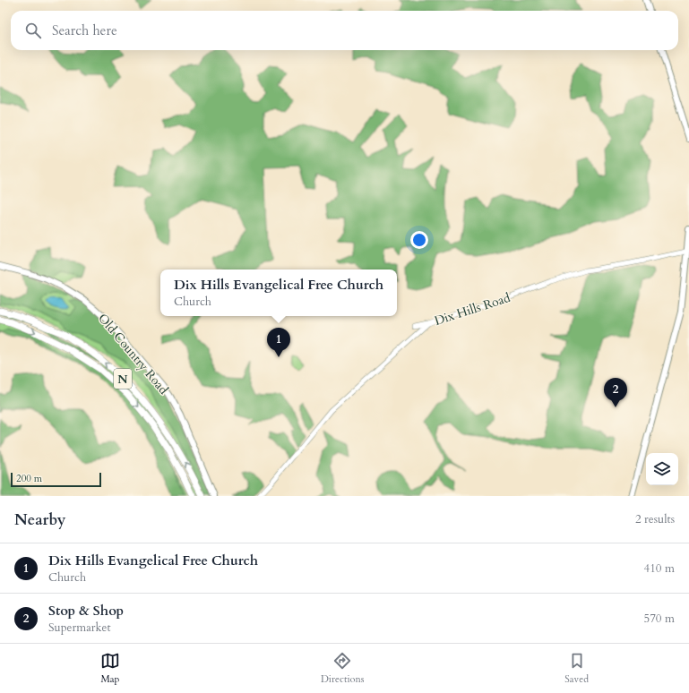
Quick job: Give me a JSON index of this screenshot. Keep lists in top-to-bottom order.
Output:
{
  "streets": {
    "highway": ["N"],
    "main road": ["Old Country Road"],
    "street": ["Dix Hills Road"]
  },
  "scale_bar": "200 m",
  "page": {
    "search": "Search here",
    "popup": ["Dix Hills Evangelical Free Church", "Church"],
    "pins": ["1", "2"],
    "scale": "200 m",
    "heading": ["Nearby", "2 results"],
    "list": [
      {
        "mark": "1",
        "name": "Dix Hills Evangelical Free Church",
        "note": "Church",
        "value": "410 m"
      },
      {
        "mark": "2",
        "name": "Stop & Shop",
        "note": "Supermarket",
        "value": "570 m"
      }
    ],
    "nav": ["Map", "Directions", "Saved"]
  }
}
